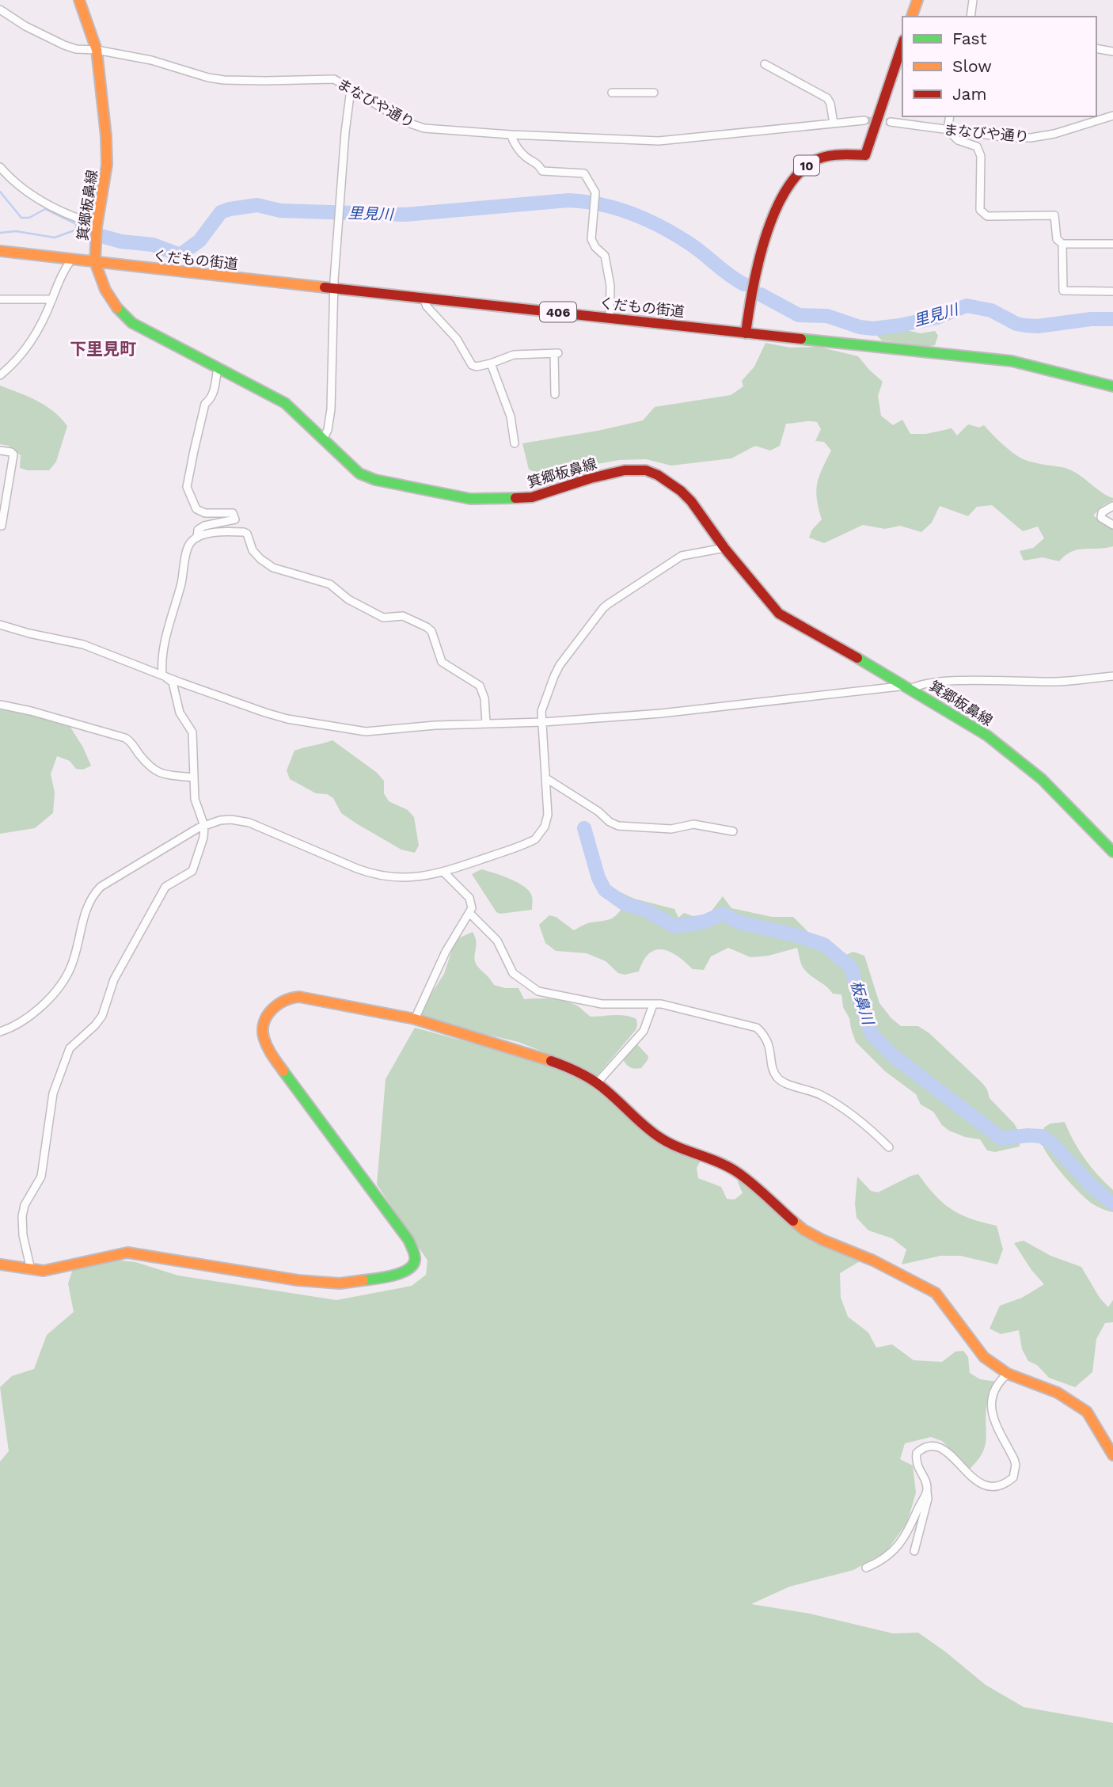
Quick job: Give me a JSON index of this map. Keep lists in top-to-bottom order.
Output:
{
  "streets": {
    "main road": [
      "10",
      "箕郷板鼻線",
      "くだもの街道",
      "406"
    ],
    "street": ["まなびや通り"]
  },
  "crossings": [
    ["まなびや通り", "箕郷板鼻線"],
    ["10", "くだもの街道"],
    ["箕郷板鼻線", "くだもの街道"]
  ],
  "districts": ["下里見町"],
  "water": ["里見川", "板鼻川"],
  "legend": ["Fast", "Slow", "Jam"]
}
